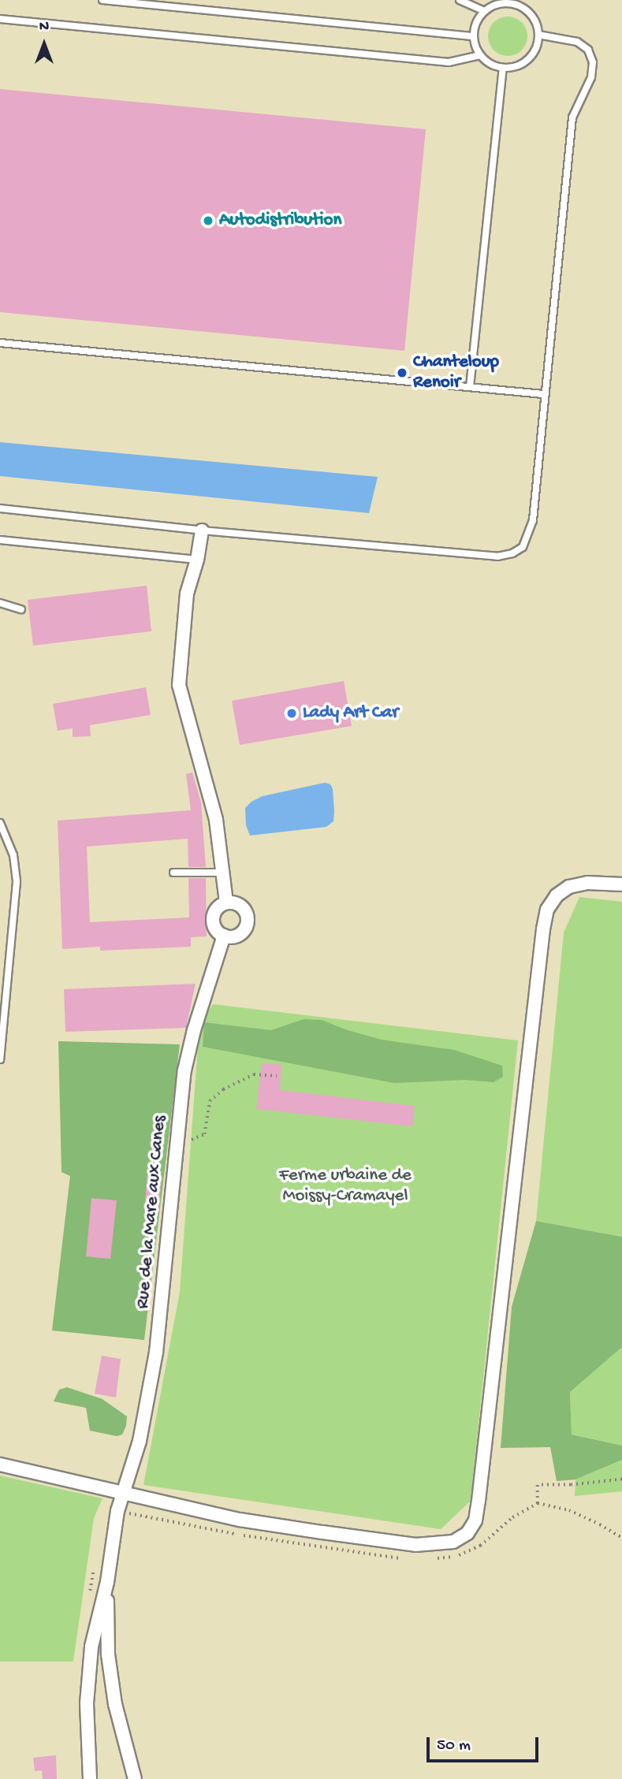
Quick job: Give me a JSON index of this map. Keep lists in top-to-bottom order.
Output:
{
  "streets": {
    "street": ["Rue de la Mare aux Canes"]
  },
  "parks": ["Ferme urbaine de Moissy-Cramayel"],
  "places": ["Autodistribution", "Chanteloup Renoir", "Lady Art Car"],
  "scale_bar": "50 m",
  "north": "top"
}
